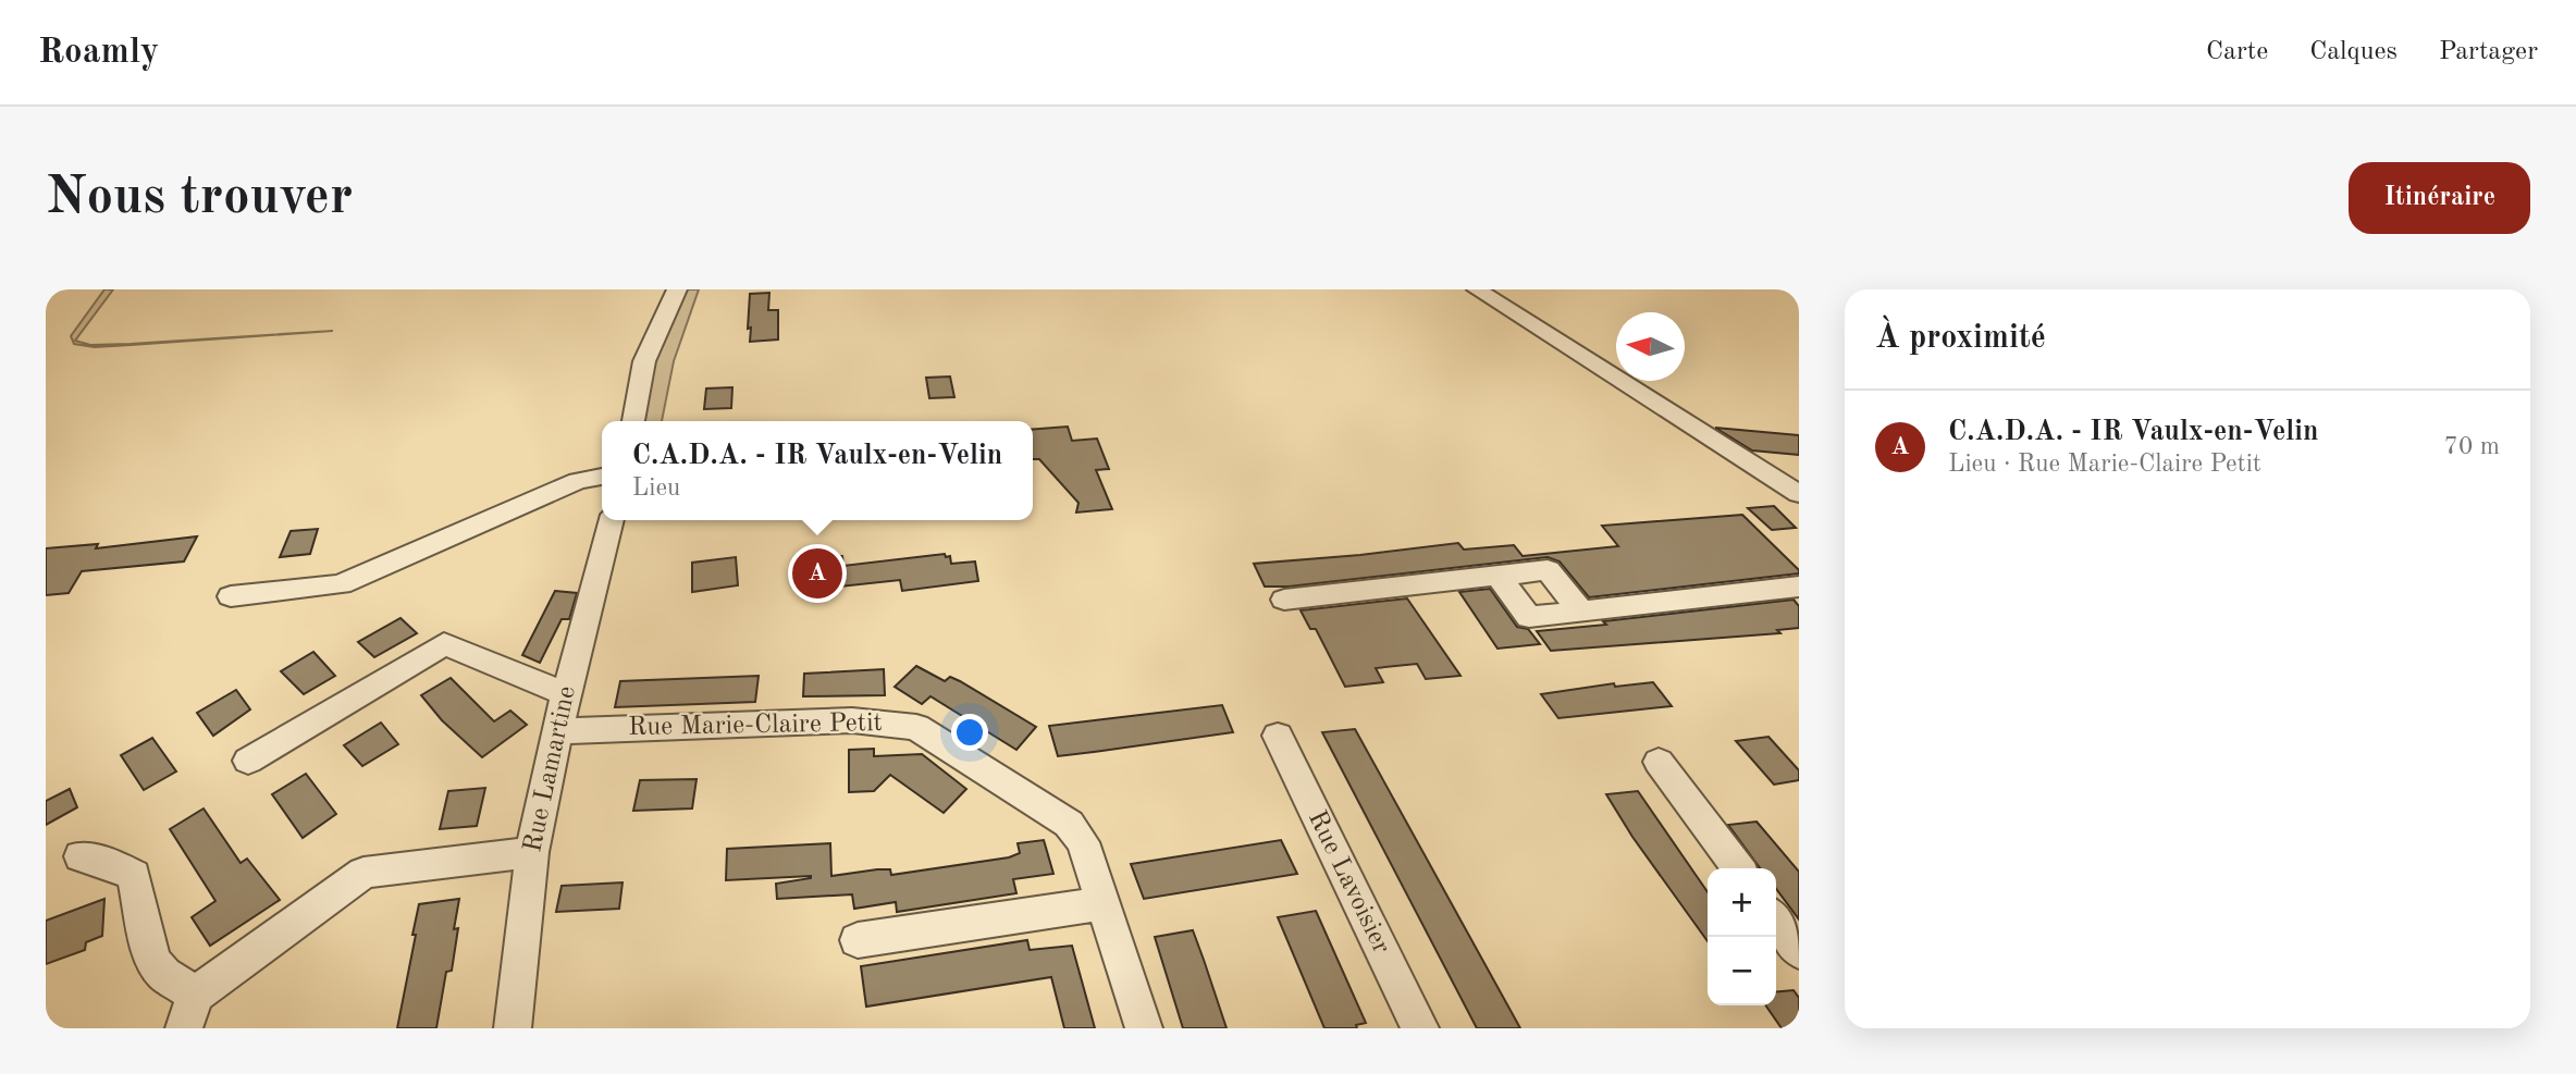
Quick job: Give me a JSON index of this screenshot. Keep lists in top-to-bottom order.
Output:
{
  "streets": {
    "street": ["Rue Marie-Claire Petit", "Rue Lamartine", "Rue Lavoisier"]
  },
  "crossings": [
    ["Rue Marie-Claire Petit", "Rue Lamartine"]
  ],
  "north": "left",
  "page": {
    "header": "Roamly",
    "nav": ["Carte", "Calques", "Partager"],
    "buttons": "Itinéraire",
    "title": "Nous trouver",
    "heading": "À proximité",
    "list": [
      {
        "mark": "A",
        "name": "C.A.D.A. - IR Vaulx-en-Velin",
        "note": "Lieu · Rue Marie-Claire Petit",
        "value": "70 m"
      }
    ],
    "popup": ["C.A.D.A. - IR Vaulx-en-Velin", "Lieu"],
    "pins": "A",
    "map_buttons": ["+", "−"]
  }
}
